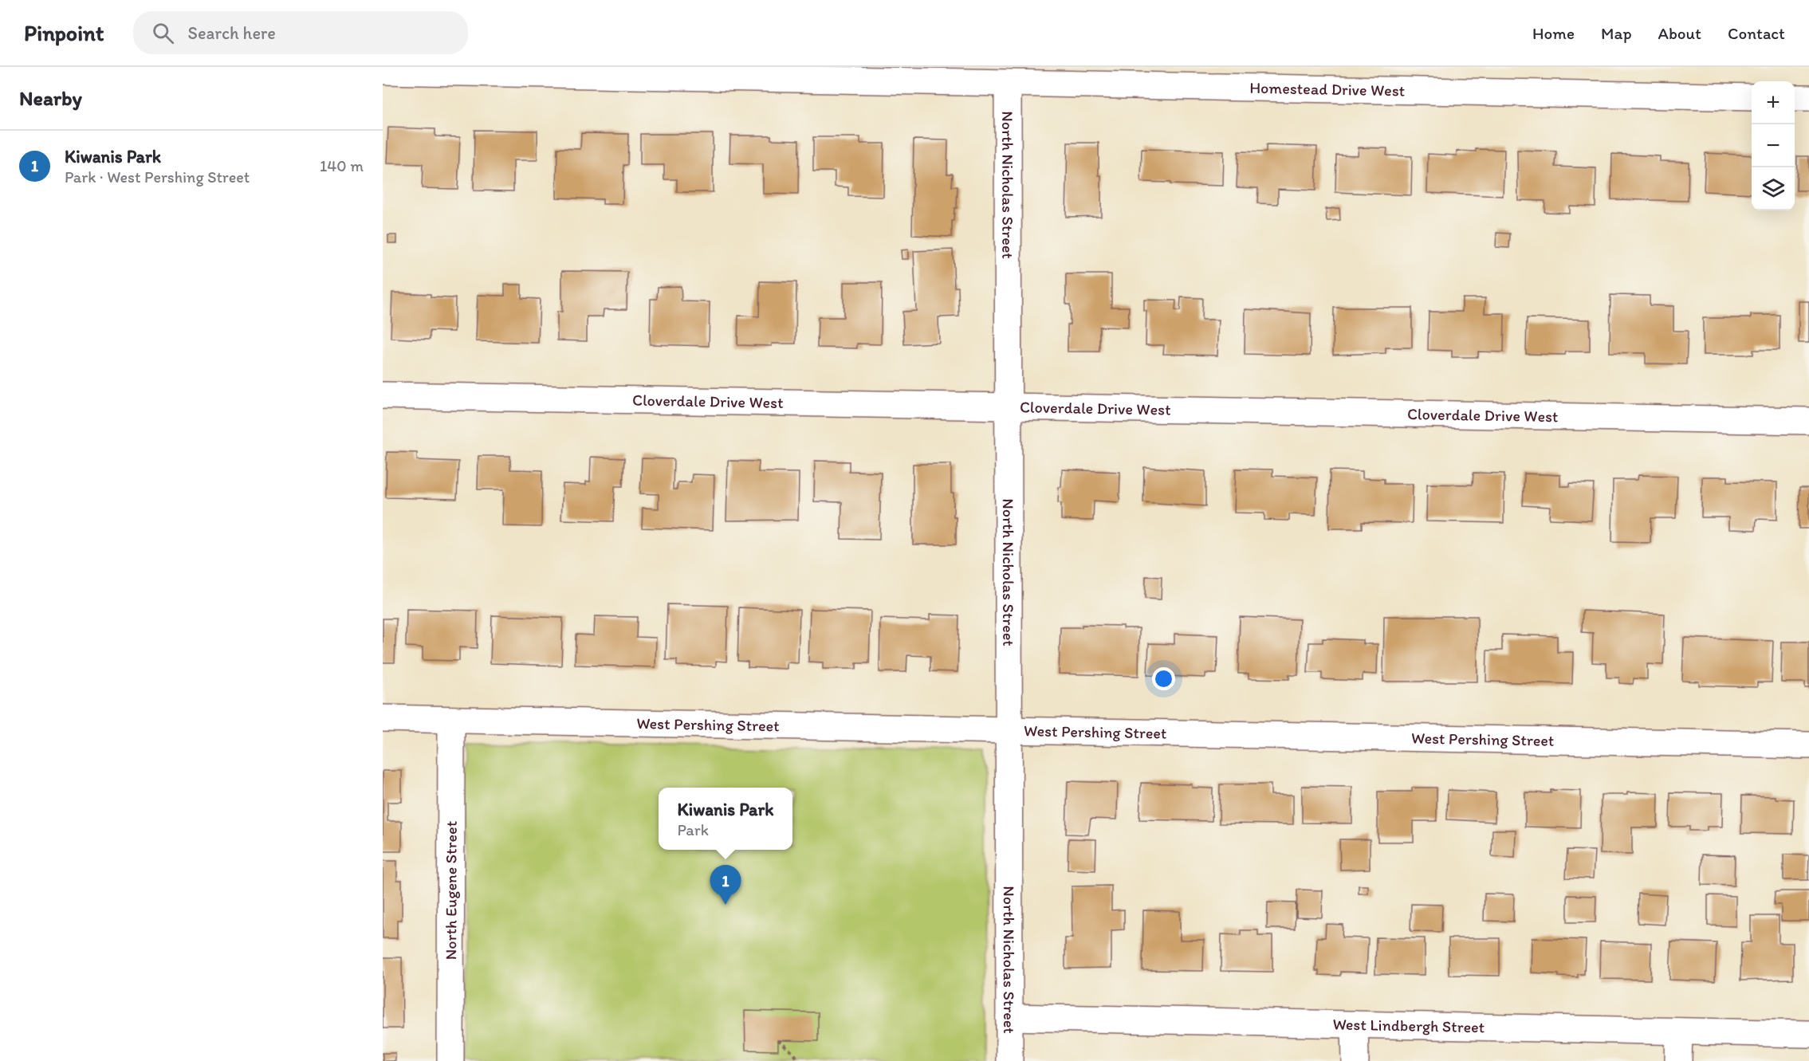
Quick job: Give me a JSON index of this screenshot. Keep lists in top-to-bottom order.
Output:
{
  "streets": {
    "street": [
      "Homestead Drive West",
      "North Nicholas Street",
      "Cloverdale Drive West",
      "West Pershing Street",
      "North Eugene Street",
      "West Lindbergh Street"
    ]
  },
  "crossings": [
    ["Homestead Drive West", "North Nicholas Street"],
    ["North Nicholas Street", "Cloverdale Drive West"],
    ["North Nicholas Street", "West Pershing Street"],
    ["North Nicholas Street", "West Lindbergh Street"],
    ["West Pershing Street", "North Eugene Street"]
  ],
  "page": {
    "header": "Pinpoint",
    "search": "Search here",
    "nav": [
      "Home",
      "Map",
      "About",
      "Contact"
    ],
    "heading": "Nearby",
    "map_buttons": ["+", "−"],
    "list": [
      {
        "mark": "1",
        "name": "Kiwanis Park",
        "note": "Park · West Pershing Street",
        "value": "140 m"
      }
    ],
    "popup": ["Kiwanis Park", "Park"],
    "pins": "1"
  }
}
